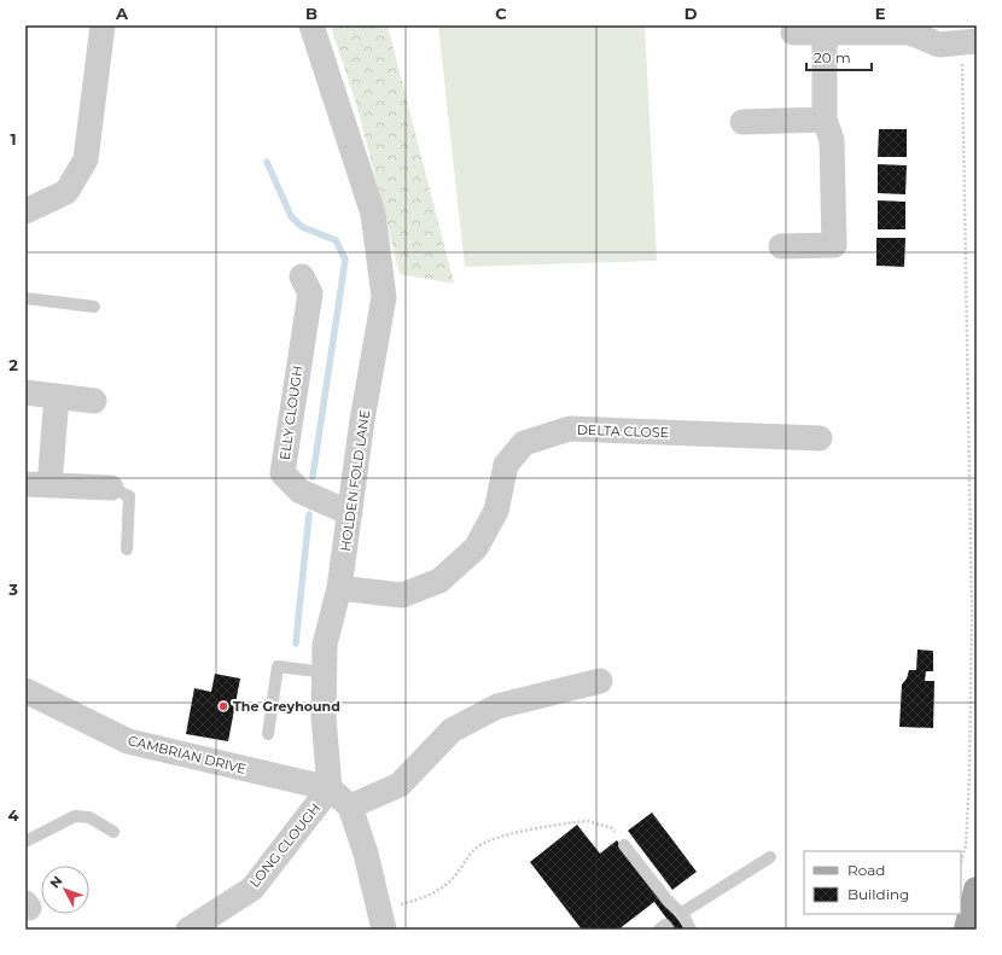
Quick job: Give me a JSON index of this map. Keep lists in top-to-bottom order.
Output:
{
  "streets": {
    "street": [
      "ELLY CLOUGH",
      "DELTA CLOSE",
      "HOLDEN FOLD LANE",
      "CAMBRIAN DRIVE",
      "LONG CLOUGH"
    ]
  },
  "crossings": [
    ["ELLY CLOUGH", "HOLDEN FOLD LANE"],
    ["DELTA CLOSE", "HOLDEN FOLD LANE"],
    ["HOLDEN FOLD LANE", "CAMBRIAN DRIVE"],
    ["HOLDEN FOLD LANE", "LONG CLOUGH"],
    ["CAMBRIAN DRIVE", "LONG CLOUGH"]
  ],
  "places": ["The Greyhound"],
  "legend": ["Road", "Building"],
  "scale_bar": "20 m",
  "north": "top left",
  "grid": {
    "columns": [
      "A",
      "B",
      "C",
      "D",
      "E"
    ],
    "rows": [
      "1",
      "2",
      "3",
      "4"
    ]
  }
}
